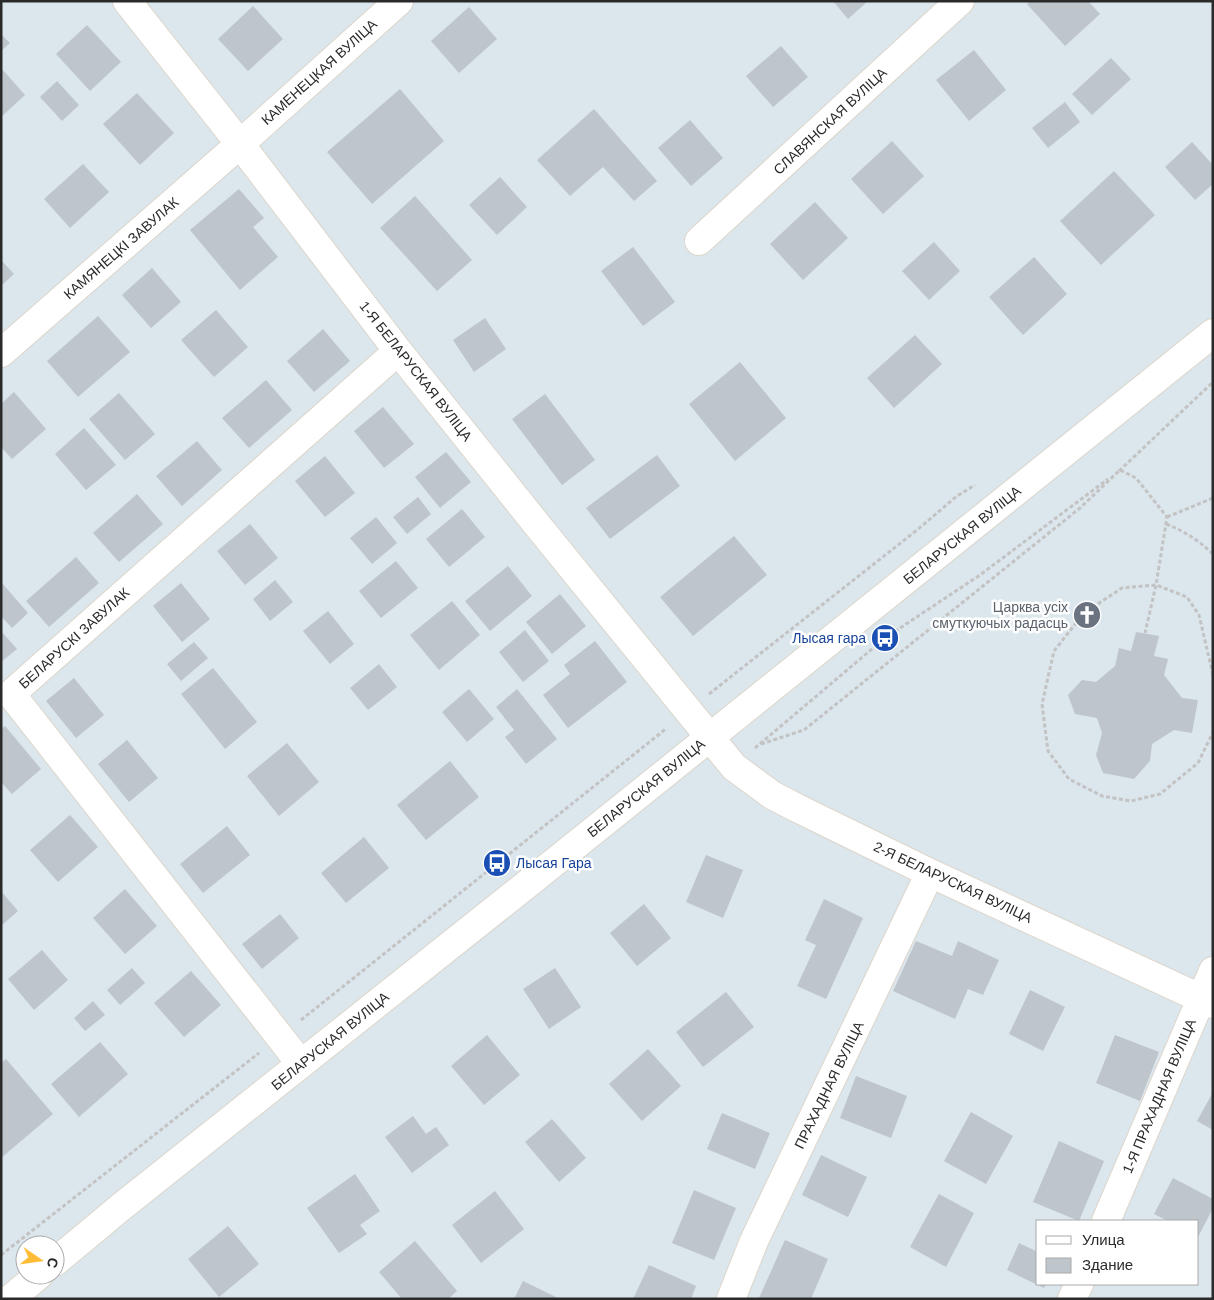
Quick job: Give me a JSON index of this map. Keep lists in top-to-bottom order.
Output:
{
  "streets": {
    "street": [
      "КАМЕНЕЦКАЯ ВУЛІЦА",
      "СЛАВЯНСКАЯ ВУЛІЦА",
      "КАМЯНЕЦКІ ЗАВУЛАК",
      "1-Я БЕЛАРУСКАЯ ВУЛІЦА",
      "БЕЛАРУСКАЯ ВУЛІЦА",
      "БЕЛАРУСКІ ЗАВУЛАК",
      "2-Я БЕЛАРУСКАЯ ВУЛІЦА",
      "ПРАХАДНАЯ ВУЛІЦА",
      "1-Я ПРАХАДНАЯ ВУЛІЦА"
    ]
  },
  "crossings": [
    ["КАМЕНЕЦКАЯ ВУЛІЦА", "КАМЯНЕЦКІ ЗАВУЛАК"],
    ["КАМЕНЕЦКАЯ ВУЛІЦА", "1-Я БЕЛАРУСКАЯ ВУЛІЦА"],
    ["КАМЯНЕЦКІ ЗАВУЛАК", "1-Я БЕЛАРУСКАЯ ВУЛІЦА"],
    ["1-Я БЕЛАРУСКАЯ ВУЛІЦА", "БЕЛАРУСКАЯ ВУЛІЦА"],
    ["1-Я БЕЛАРУСКАЯ ВУЛІЦА", "БЕЛАРУСКІ ЗАВУЛАК"],
    ["1-Я БЕЛАРУСКАЯ ВУЛІЦА", "2-Я БЕЛАРУСКАЯ ВУЛІЦА"],
    ["БЕЛАРУСКАЯ ВУЛІЦА", "БЕЛАРУСКІ ЗАВУЛАК"],
    ["БЕЛАРУСКАЯ ВУЛІЦА", "2-Я БЕЛАРУСКАЯ ВУЛІЦА"],
    ["2-Я БЕЛАРУСКАЯ ВУЛІЦА", "ПРАХАДНАЯ ВУЛІЦА"],
    ["2-Я БЕЛАРУСКАЯ ВУЛІЦА", "1-Я ПРАХАДНАЯ ВУЛІЦА"]
  ],
  "places": {
    "church": ["Царква усіх смуткуючых радасць"],
    "bus stop": ["Лысая гара", "Лысая Гара"]
  },
  "legend": ["Улица", "Здание"],
  "north": "right"
}
